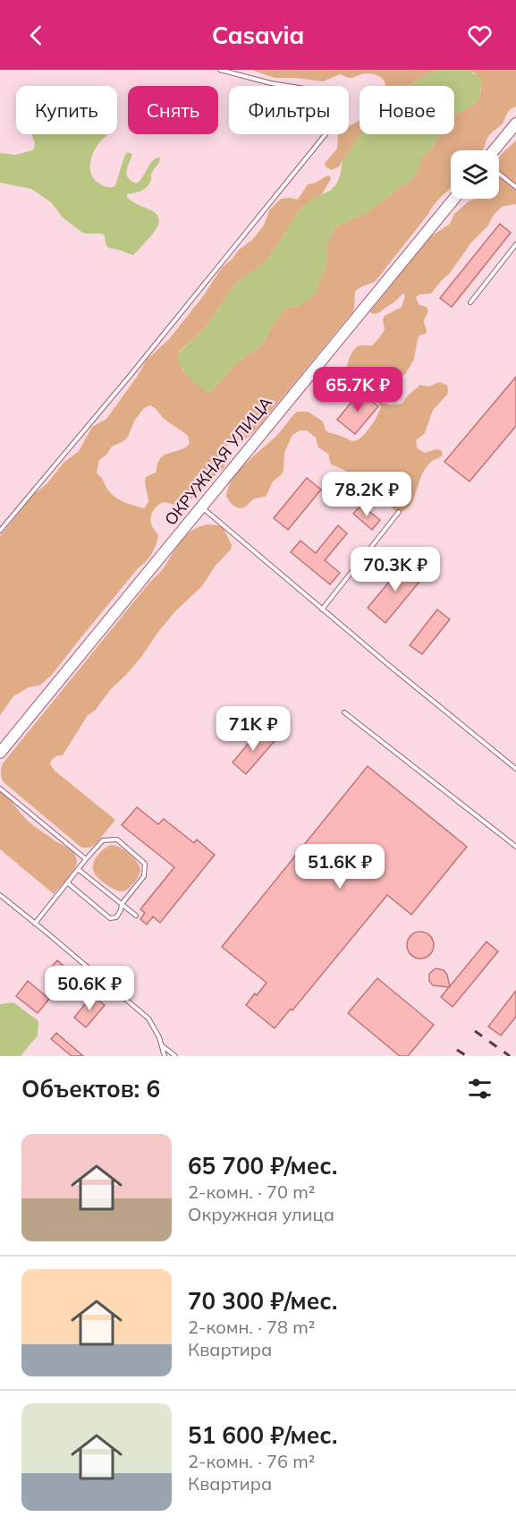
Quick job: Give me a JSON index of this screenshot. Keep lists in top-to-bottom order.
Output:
{
  "streets": {
    "main road": ["ОКРУЖНАЯ УЛИЦА"]
  },
  "page": {
    "header": "Casavia",
    "chip": [
      "Купить",
      "Снять",
      "Фильтры",
      "Новое"
    ],
    "price": [
      "65.7K ₽",
      "78.2K ₽",
      "70.3K ₽",
      "71K ₽",
      "51.6K ₽",
      "50.6K ₽"
    ],
    "heading": "Объектов: 6",
    "list": [
      {
        "name": "65 700 ₽/мес.",
        "note": "2-комн. · 70 m² · Окружная улица"
      },
      {
        "name": "70 300 ₽/мес.",
        "note": "2-комн. · 78 m² · Квартира"
      },
      {
        "name": "51 600 ₽/мес.",
        "note": "2-комн. · 76 m² · Квартира"
      }
    ]
  }
}
